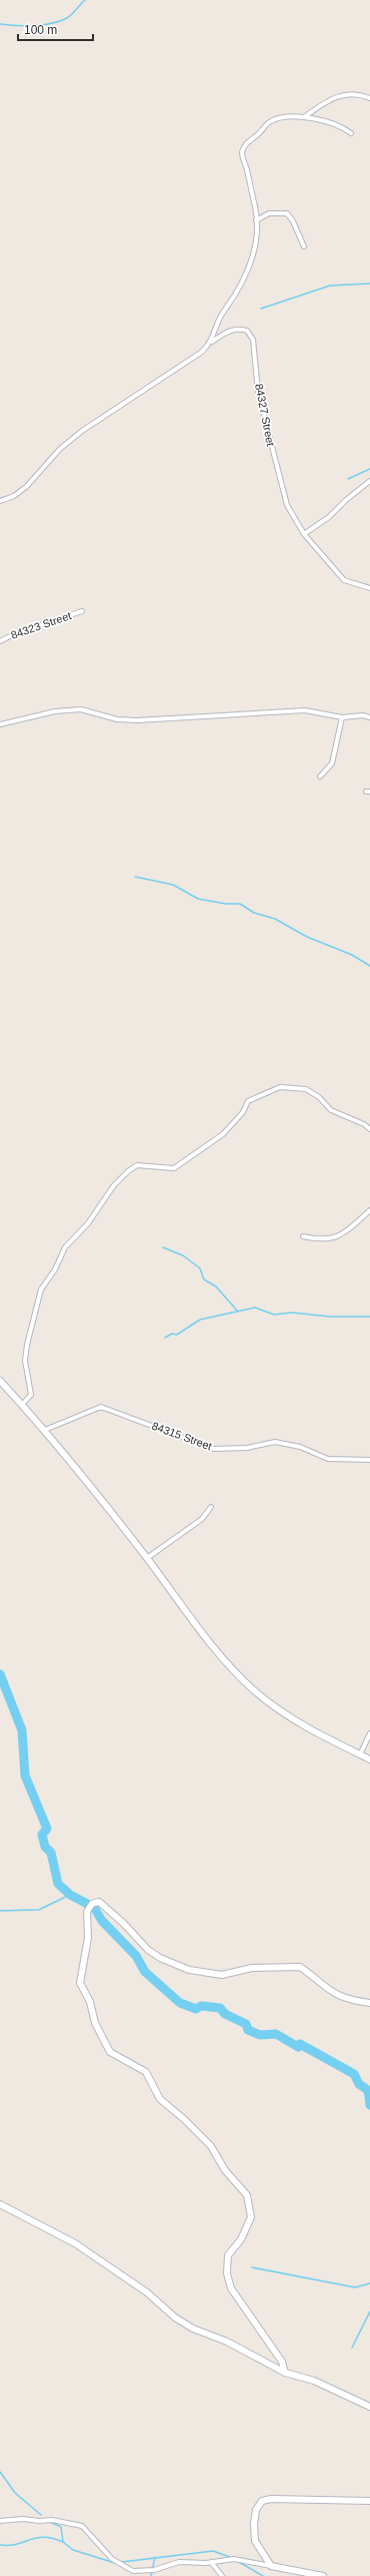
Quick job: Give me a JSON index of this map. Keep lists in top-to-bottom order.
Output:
{
  "streets": {
    "street": ["84327 Street", "84323 Street", "84315 Street"]
  },
  "scale_bar": "100 m"
}
